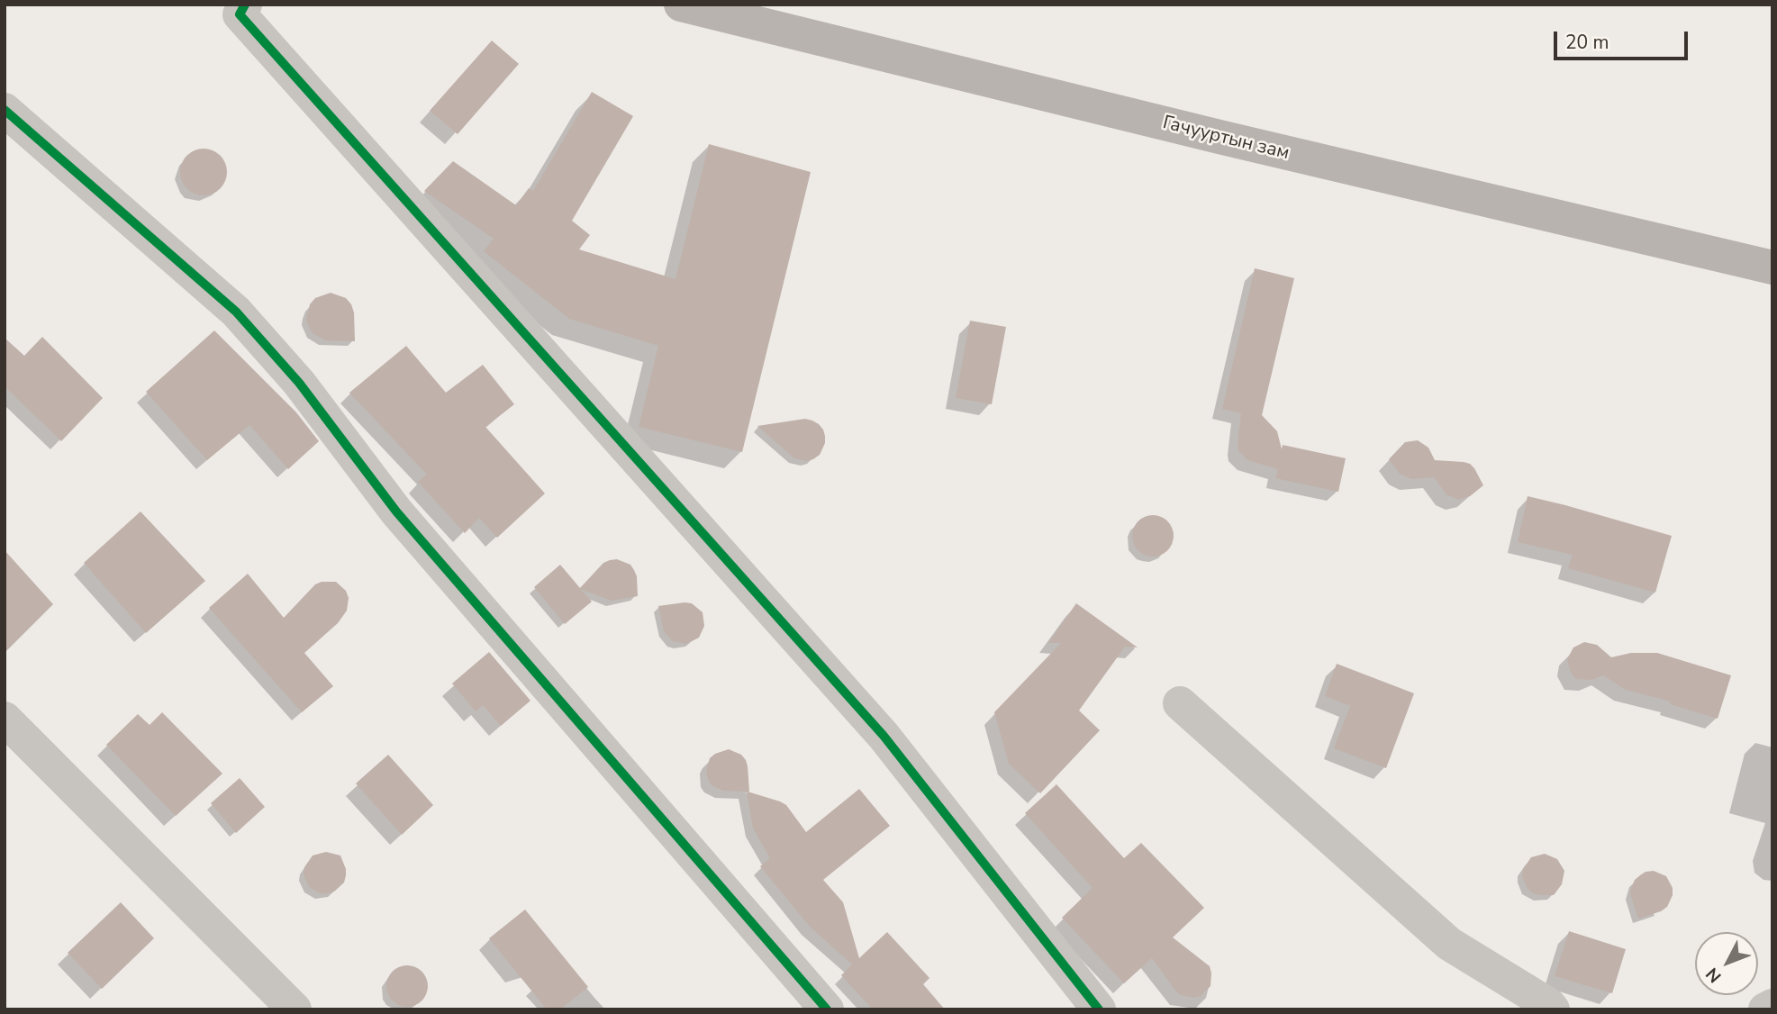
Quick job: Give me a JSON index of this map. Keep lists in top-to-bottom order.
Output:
{
  "streets": {
    "main road": ["Гачууртын зам"]
  },
  "scale_bar": "20 m",
  "north": "bottom left"
}
